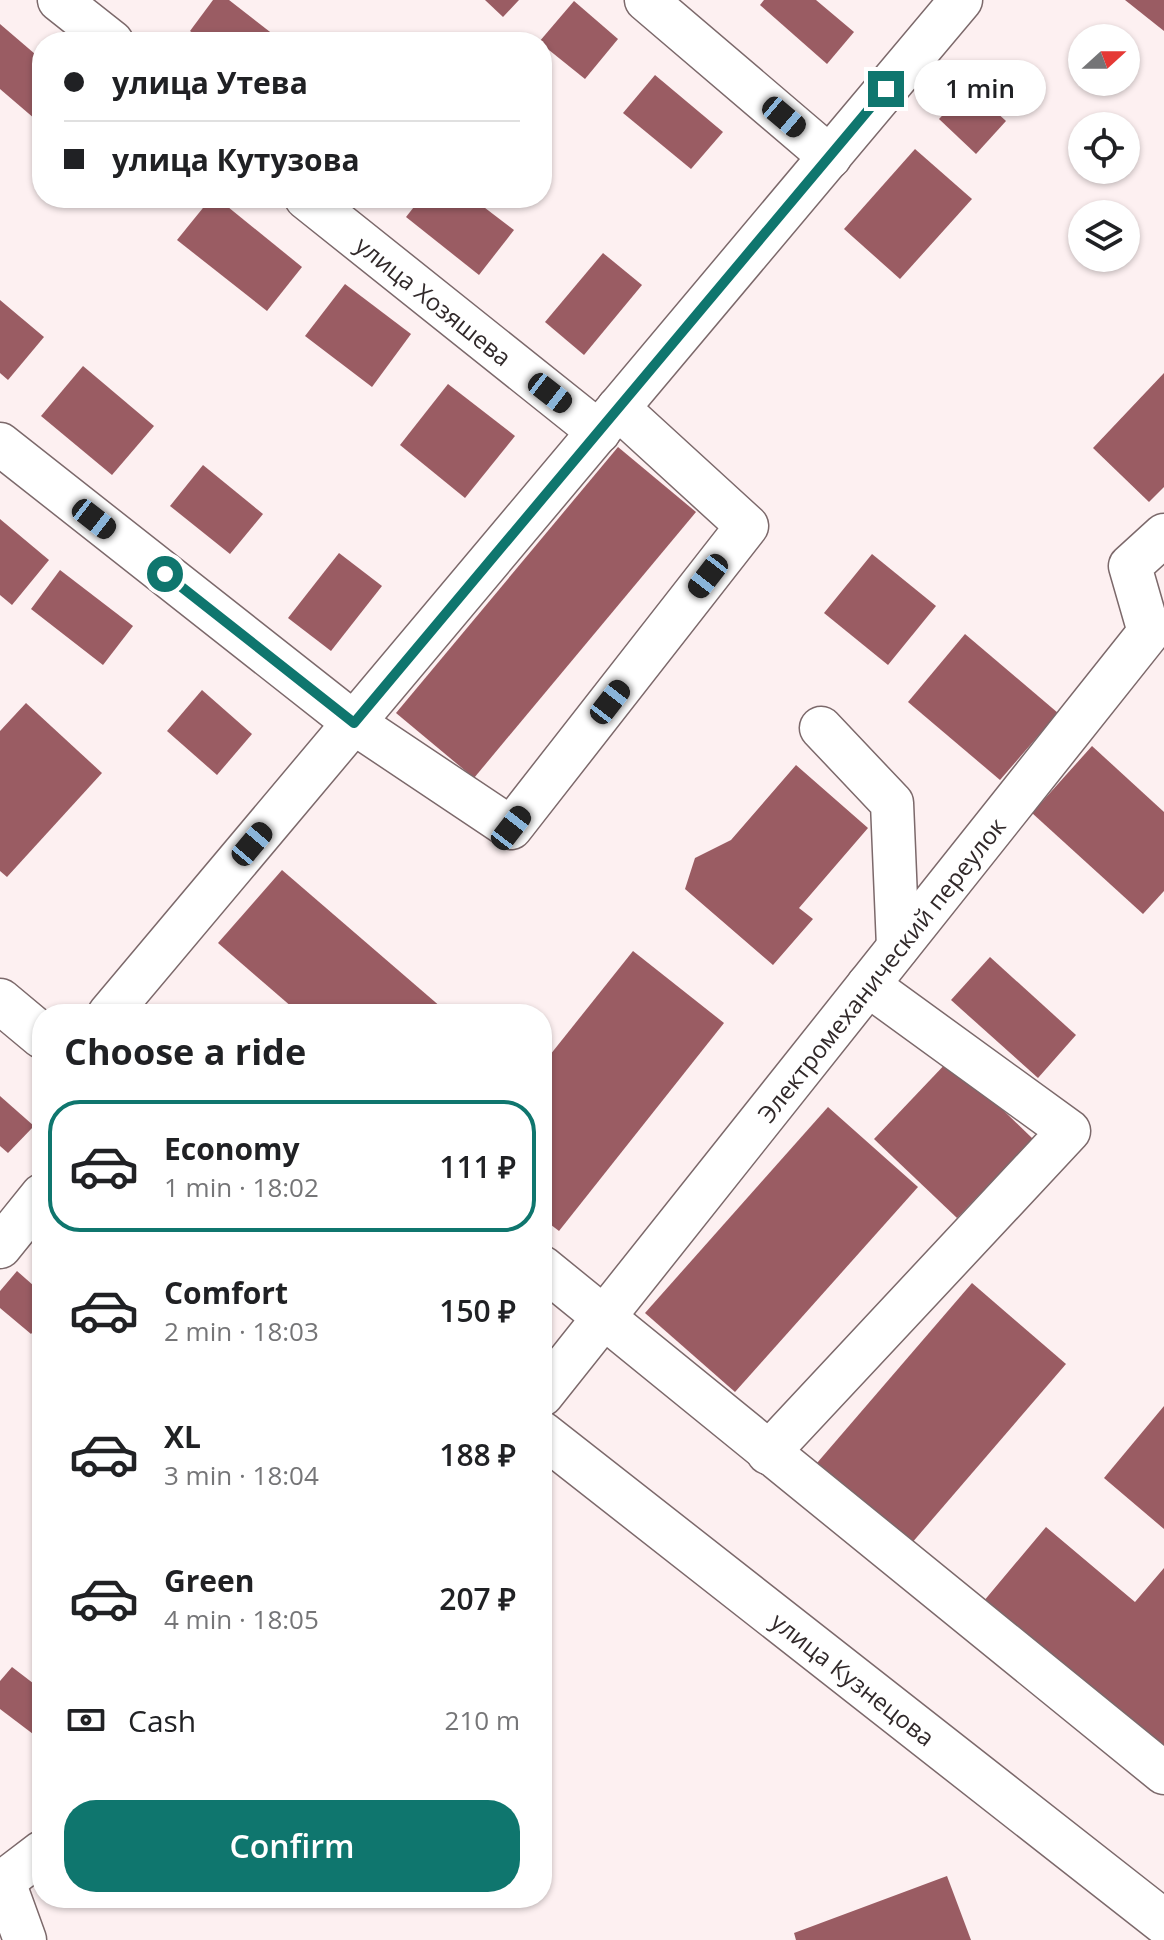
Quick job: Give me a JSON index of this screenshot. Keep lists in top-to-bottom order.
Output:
{
  "streets": {
    "main road": ["улица Кузнецова"],
    "street": ["улица Хозяшева", "Электромеханический переулок"]
  },
  "north": "right",
  "page": {
    "banner": ["улица Утева", "улица Кутузова"],
    "bubble": "1 min",
    "heading": "Choose a ride",
    "list": [
      {
        "name": "Economy",
        "note": "1 min · 18:02",
        "value": "111 ₽"
      },
      {
        "name": "Comfort",
        "note": "2 min · 18:03",
        "value": "150 ₽"
      },
      {
        "name": "XL",
        "note": "3 min · 18:04",
        "value": "188 ₽"
      },
      {
        "name": "Green",
        "note": "4 min · 18:05",
        "value": "207 ₽"
      }
    ],
    "pay": ["Cash", "210 m"],
    "buttons": "Confirm"
  }
}
